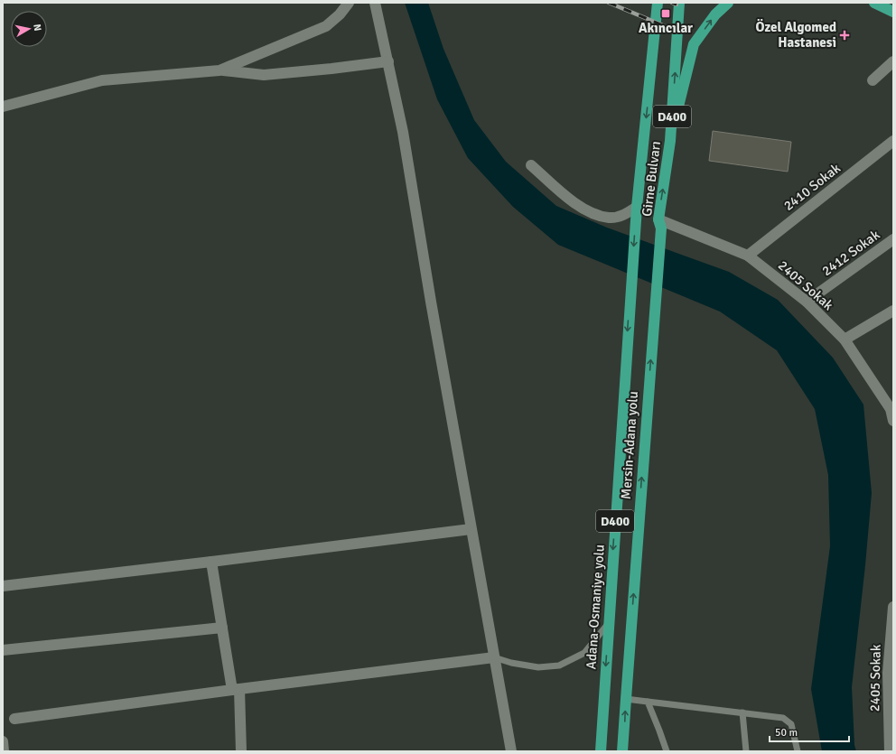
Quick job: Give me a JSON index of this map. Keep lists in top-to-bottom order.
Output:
{
  "streets": {
    "highway": [
      "D400",
      "Girne Bulvarı",
      "Mersin-Adana yolu",
      "Adana-Osmaniye yolu"
    ],
    "street": ["2410 Sokak", "2412 Sokak", "2405 Sokak"]
  },
  "crossings": [
    ["Girne Bulvarı", "2405 Sokak"],
    ["Girne Bulvarı", "Mersin-Adana yolu"],
    ["Girne Bulvarı", "Adana-Osmaniye yolu"],
    ["2410 Sokak", "2405 Sokak"],
    ["2412 Sokak", "2405 Sokak"],
    ["2405 Sokak", "Mersin-Adana yolu"]
  ],
  "one_way": ["Mersin-Adana yolu", "Adana-Osmaniye yolu"],
  "places": {
    "transit": ["Akıncılar"],
    "health": ["Özel Algomed Hastanesi"]
  },
  "scale_bar": "50 m",
  "north": "right"
}
